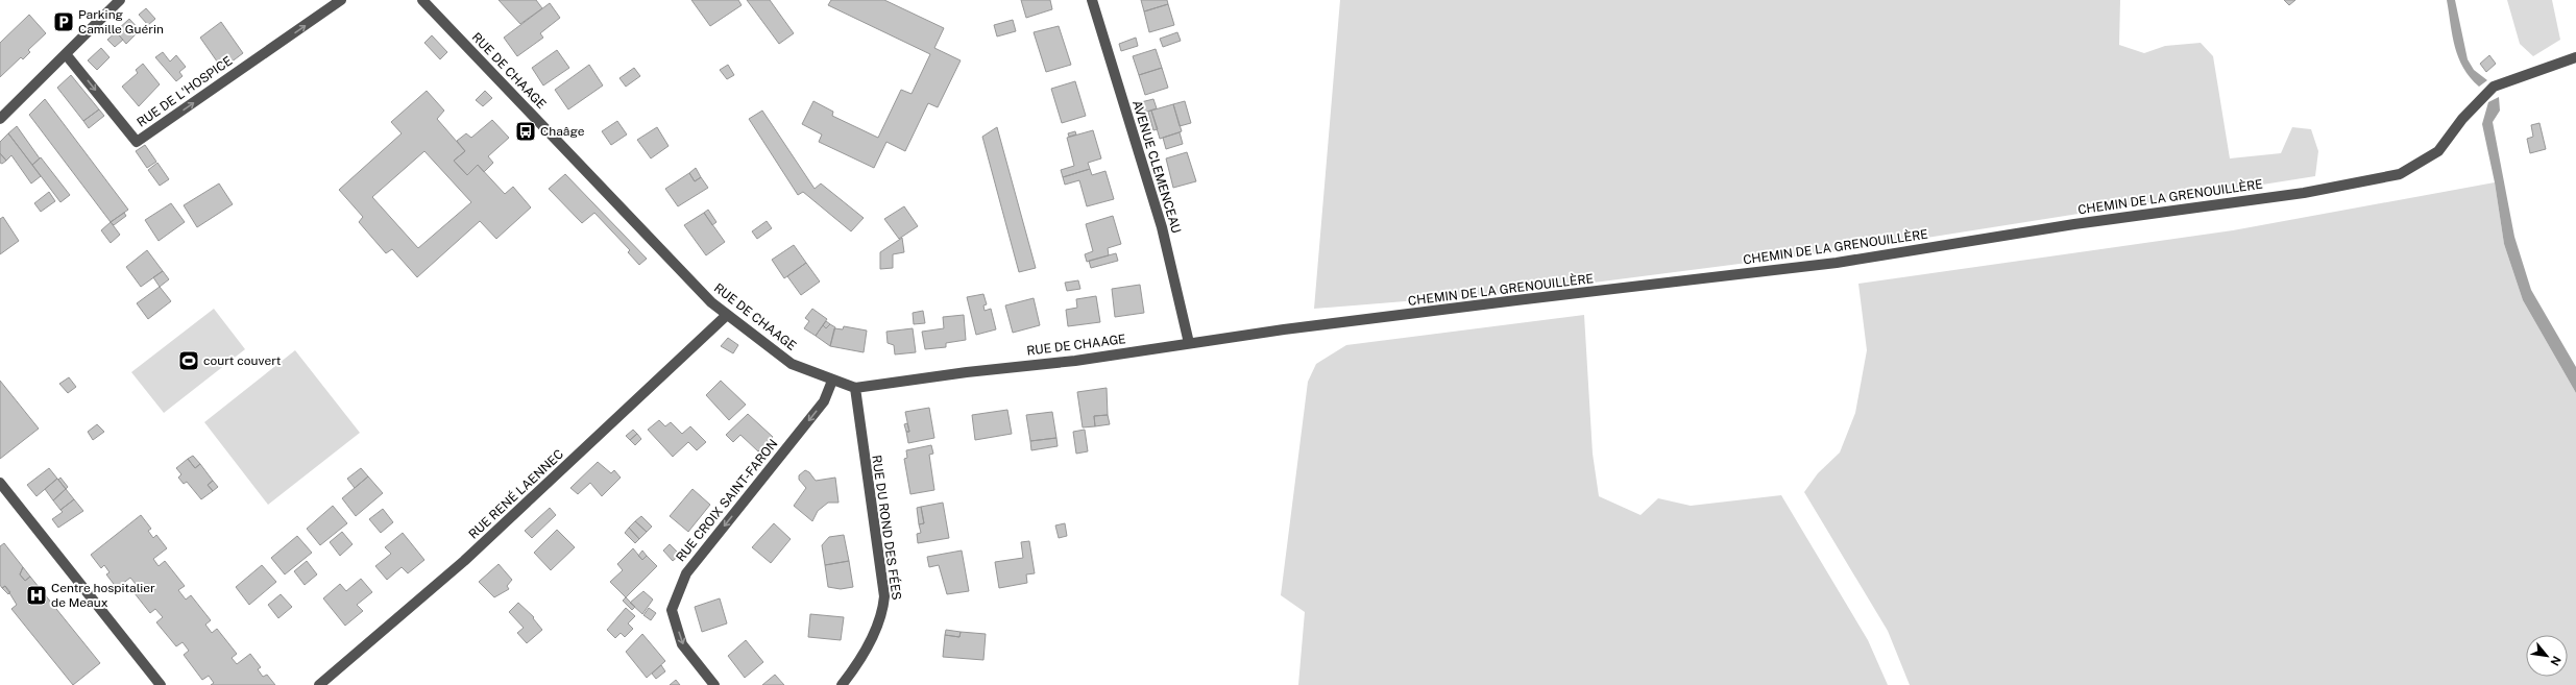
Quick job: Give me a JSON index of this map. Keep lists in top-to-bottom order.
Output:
{
  "streets": {
    "street": [
      "RUE DE CHAAGE",
      "RUE DE L'HOSPICE",
      "AVENUE CLEMENCEAU",
      "CHEMIN DE LA GRENOUILLÈRE",
      "RUE RENÉ LAENNEC",
      "RUE CROIX SAINT-FARON",
      "RUE DU ROND DES FÉES"
    ]
  },
  "crossings": [
    ["RUE DE CHAAGE", "AVENUE CLEMENCEAU"],
    ["RUE DE CHAAGE", "CHEMIN DE LA GRENOUILLÈRE"],
    ["RUE DE CHAAGE", "RUE RENÉ LAENNEC"],
    ["RUE DE CHAAGE", "RUE CROIX SAINT-FARON"],
    ["RUE DE CHAAGE", "RUE DU ROND DES FÉES"],
    ["AVENUE CLEMENCEAU", "CHEMIN DE LA GRENOUILLÈRE"]
  ],
  "one_way": ["RUE CROIX SAINT-FARON"],
  "places": {
    "parking": ["Parking Camille Guérin"],
    "bus stop": ["Chaâge"],
    "sports": ["court couvert"],
    "hospital": ["Centre hospitalier de Meaux"]
  },
  "north": "bottom right"
}
